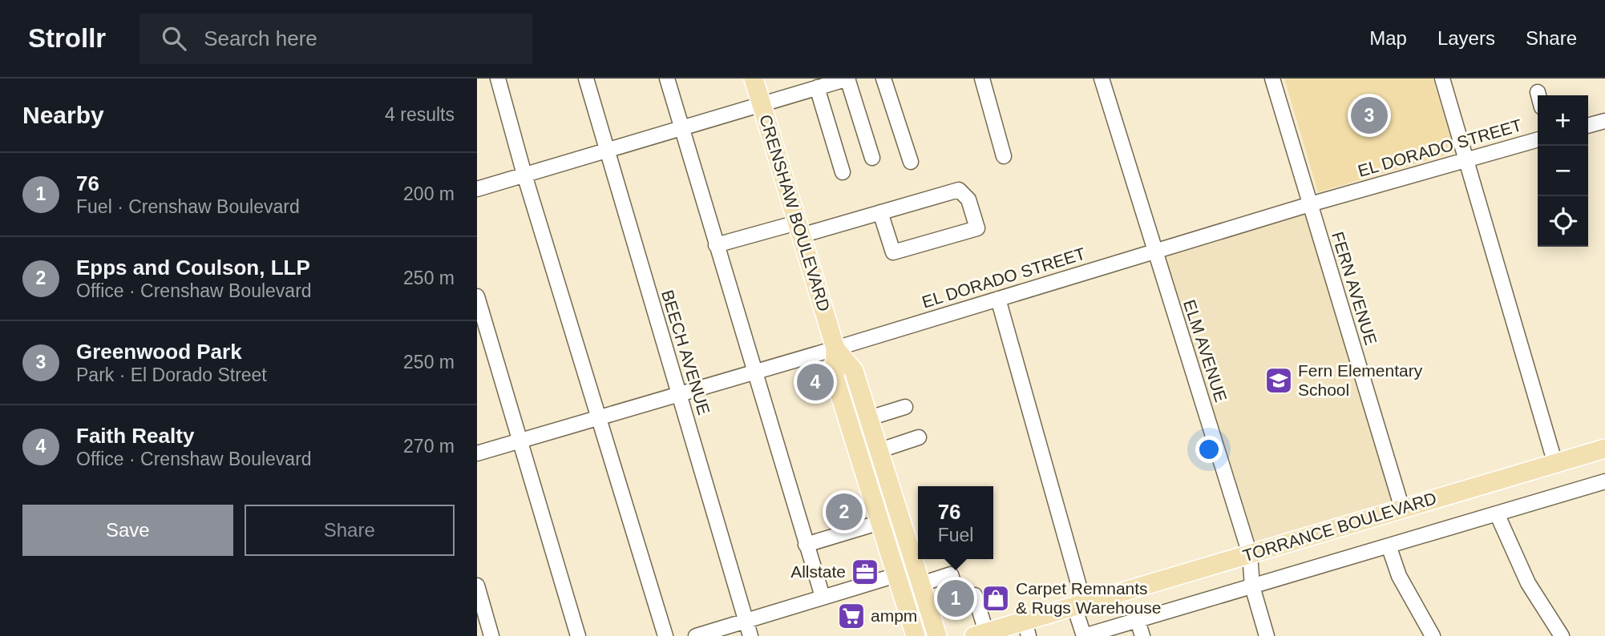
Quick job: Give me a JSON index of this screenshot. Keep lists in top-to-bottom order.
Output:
{
  "streets": {
    "main road": ["CRENSHAW BOULEVARD", "TORRANCE BOULEVARD"],
    "street": [
      "EL DORADO STREET",
      "FERN AVENUE",
      "ELM AVENUE",
      "BEECH AVENUE"
    ]
  },
  "crossings": [
    ["EL DORADO STREET", "CRENSHAW BOULEVARD"],
    ["EL DORADO STREET", "FERN AVENUE"],
    ["EL DORADO STREET", "ELM AVENUE"],
    ["EL DORADO STREET", "BEECH AVENUE"],
    ["FERN AVENUE", "TORRANCE BOULEVARD"],
    ["ELM AVENUE", "TORRANCE BOULEVARD"]
  ],
  "places": {
    "school or university": ["Fern Elementary School"],
    "office": ["Allstate"],
    "shop": ["Carpet Remnants & Rugs Warehouse"],
    "supermarket": ["ampm"]
  },
  "page": {
    "header": "Strollr",
    "search": "Search here",
    "nav": ["Map", "Layers", "Share"],
    "heading": ["Nearby", "4 results"],
    "pins": [
      "3",
      "4",
      "2",
      "1"
    ],
    "map_buttons": ["+", "−"],
    "list": [
      {
        "mark": "1",
        "name": "76",
        "note": "Fuel · Crenshaw Boulevard",
        "value": "200 m"
      },
      {
        "mark": "2",
        "name": "Epps and Coulson, LLP",
        "note": "Office · Crenshaw Boulevard",
        "value": "250 m"
      },
      {
        "mark": "3",
        "name": "Greenwood Park",
        "note": "Park · El Dorado Street",
        "value": "250 m"
      },
      {
        "mark": "4",
        "name": "Faith Realty",
        "note": "Office · Crenshaw Boulevard",
        "value": "270 m"
      }
    ],
    "popup": ["76", "Fuel"],
    "buttons": ["Save", "Share"]
  }
}
